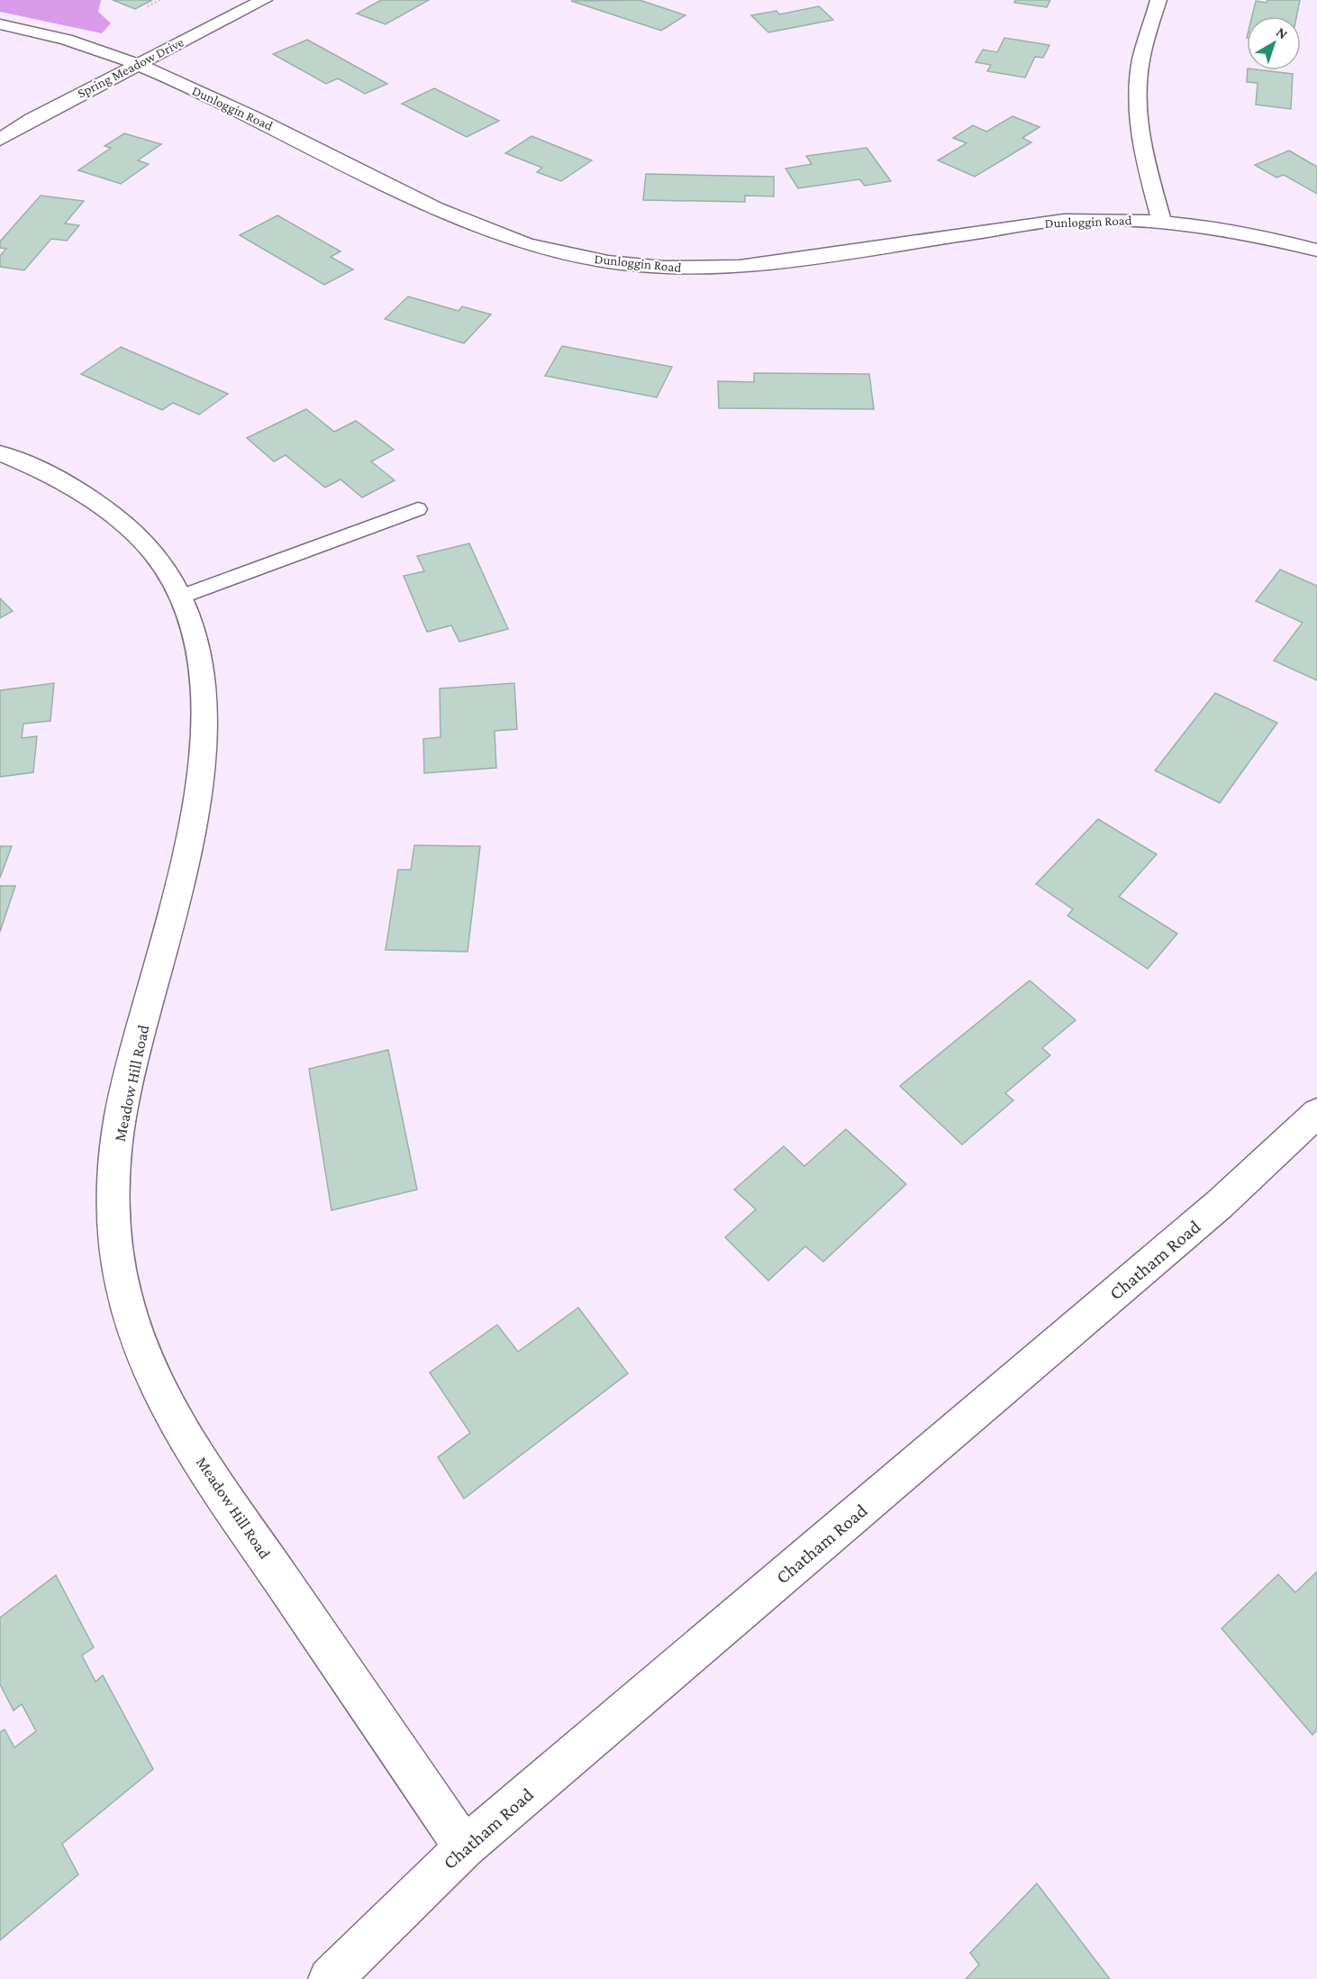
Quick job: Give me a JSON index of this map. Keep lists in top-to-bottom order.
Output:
{
  "streets": {
    "street": [
      "Spring Meadow Drive",
      "Dunloggin Road",
      "Meadow Hill Road",
      "Chatham Road"
    ]
  },
  "crossings": [
    ["Spring Meadow Drive", "Dunloggin Road"],
    ["Meadow Hill Road", "Chatham Road"]
  ],
  "north": "top right"
}
